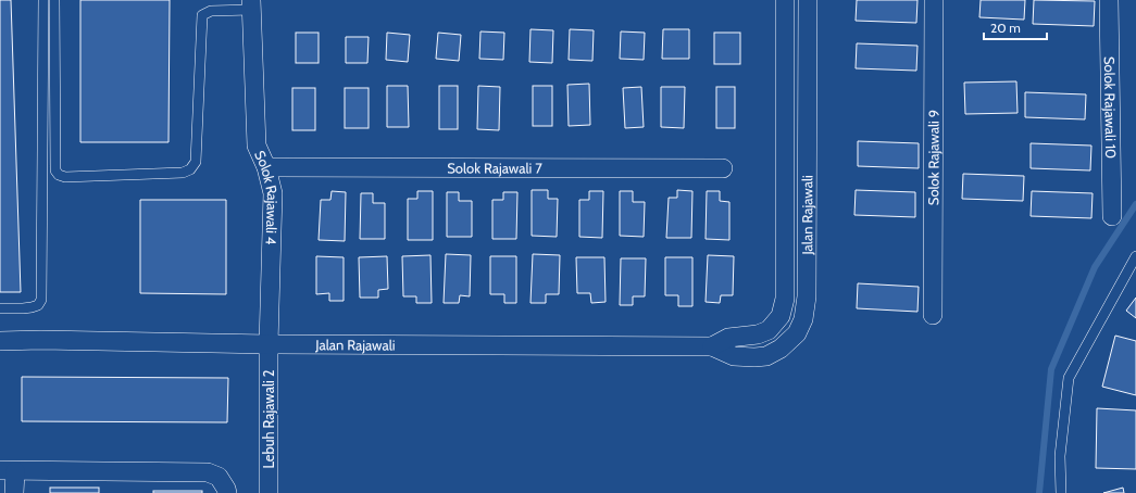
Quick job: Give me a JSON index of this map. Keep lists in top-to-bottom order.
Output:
{
  "streets": {
    "street": [
      "Solok Rajawali 10",
      "Solok Rajawali 9",
      "Solok Rajawali 7",
      "Solok Rajawali 4",
      "Jalan Rajawali",
      "Lebuh Rajawali 2"
    ]
  },
  "crossings": [
    ["Solok Rajawali 7", "Solok Rajawali 4"],
    ["Solok Rajawali 4", "Jalan Rajawali"],
    ["Solok Rajawali 4", "Lebuh Rajawali 2"],
    ["Jalan Rajawali", "Lebuh Rajawali 2"]
  ],
  "scale_bar": "20 m"
}
